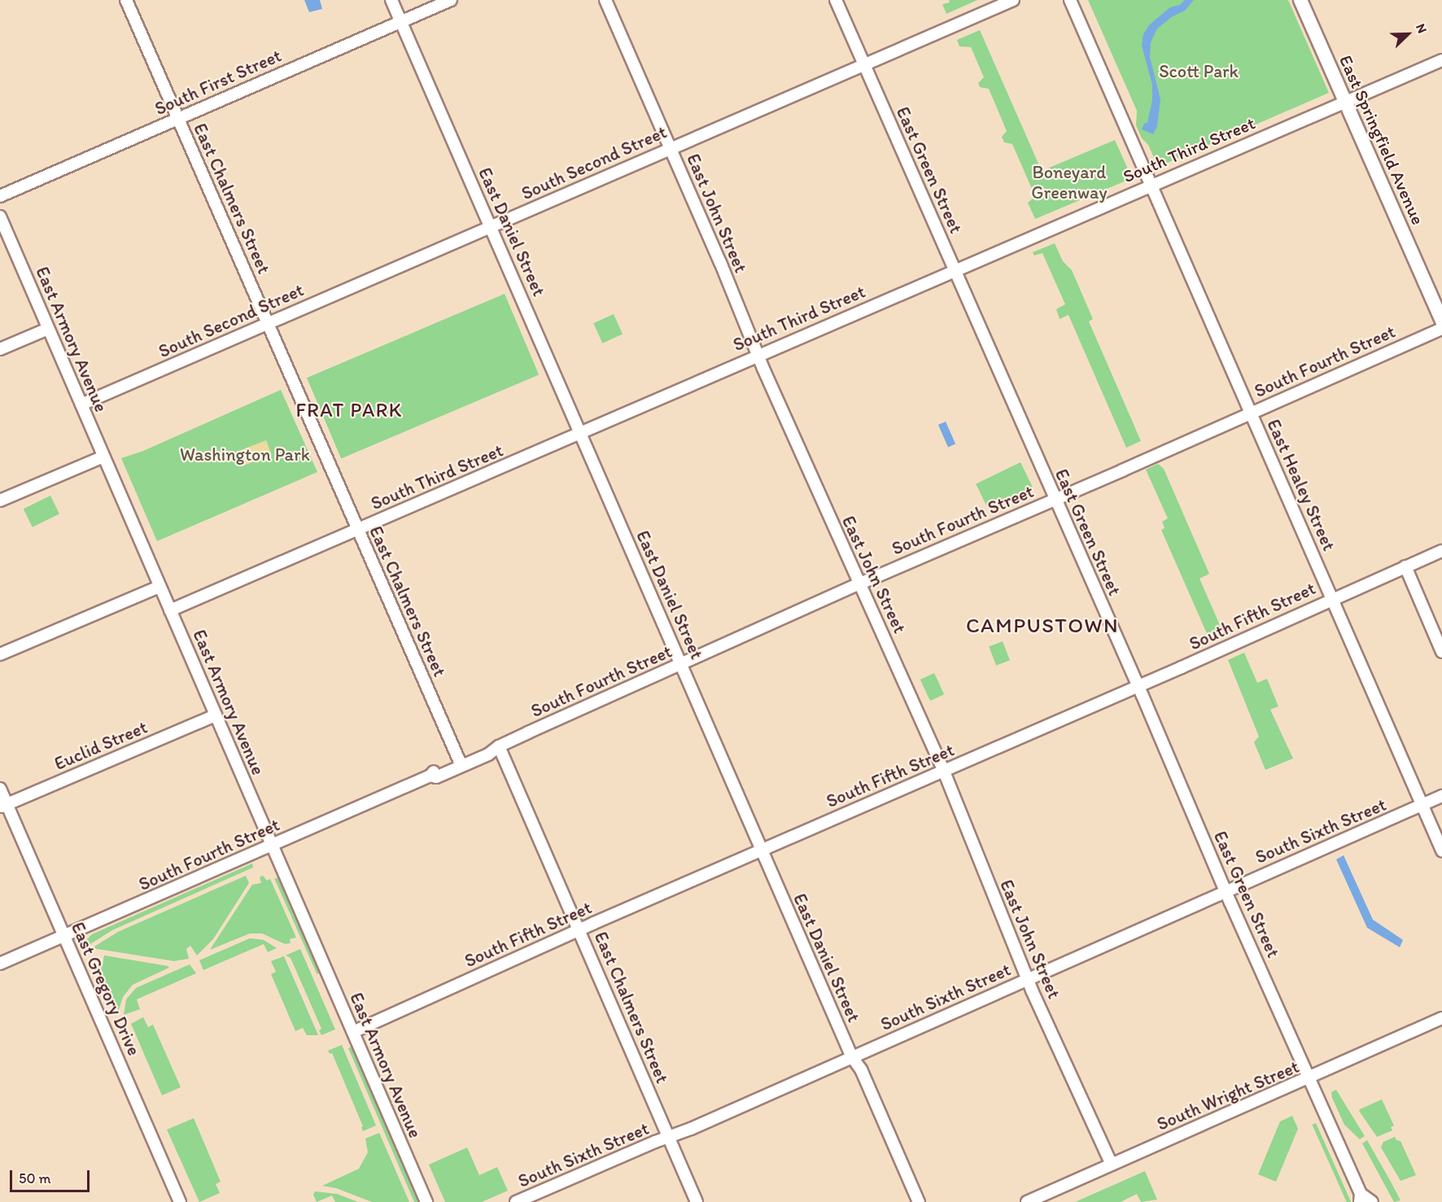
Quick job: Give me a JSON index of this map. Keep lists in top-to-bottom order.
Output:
{
  "streets": {
    "main road": ["East Springfield Avenue"],
    "street": [
      "South First Street",
      "South Third Street",
      "South Second Street",
      "East Green Street",
      "East Chalmers Street",
      "East John Street",
      "East Daniel Street",
      "East Armory Avenue",
      "South Fourth Street",
      "East Healey Street",
      "South Fifth Street",
      "Euclid Street",
      "South Sixth Street",
      "East Gregory Drive",
      "South Wright Street"
    ]
  },
  "crossings": [
    ["South First Street", "East Chalmers Street"],
    ["South First Street", "East Daniel Street"],
    ["East Springfield Avenue", "South Third Street"],
    ["South Third Street", "East Green Street"],
    ["South Third Street", "East Chalmers Street"],
    ["South Third Street", "East John Street"],
    ["South Third Street", "East Daniel Street"],
    ["South Third Street", "East Armory Avenue"],
    ["South Third Street", "East Healey Street"],
    ["South Second Street", "East Green Street"],
    ["South Second Street", "East Chalmers Street"],
    ["South Second Street", "East John Street"],
    ["South Second Street", "East Daniel Street"],
    ["South Second Street", "East Armory Avenue"],
    ["East Green Street", "South Fourth Street"],
    ["East Green Street", "South Fifth Street"],
    ["East Green Street", "South Sixth Street"],
    ["East Green Street", "South Wright Street"],
    ["East Chalmers Street", "South Fourth Street"],
    ["East Chalmers Street", "South Fifth Street"],
    ["East Chalmers Street", "South Sixth Street"],
    ["East John Street", "South Fourth Street"],
    ["East John Street", "South Fifth Street"],
    ["East John Street", "South Sixth Street"],
    ["East John Street", "South Wright Street"],
    ["East Daniel Street", "South Fourth Street"],
    ["East Daniel Street", "South Fifth Street"],
    ["East Daniel Street", "South Sixth Street"],
    ["East Armory Avenue", "South Fourth Street"],
    ["East Armory Avenue", "South Fifth Street"],
    ["East Armory Avenue", "Euclid Street"],
    ["South Fourth Street", "East Healey Street"],
    ["South Fourth Street", "East Gregory Drive"],
    ["East Healey Street", "South Fifth Street"],
    ["East Healey Street", "South Sixth Street"],
    ["Euclid Street", "East Gregory Drive"]
  ],
  "districts": ["FRAT PARK", "CAMPUSTOWN"],
  "parks": ["Scott Park", "Boneyard Greenway", "Washington Park"],
  "scale_bar": "50 m",
  "north": "top right"
}
